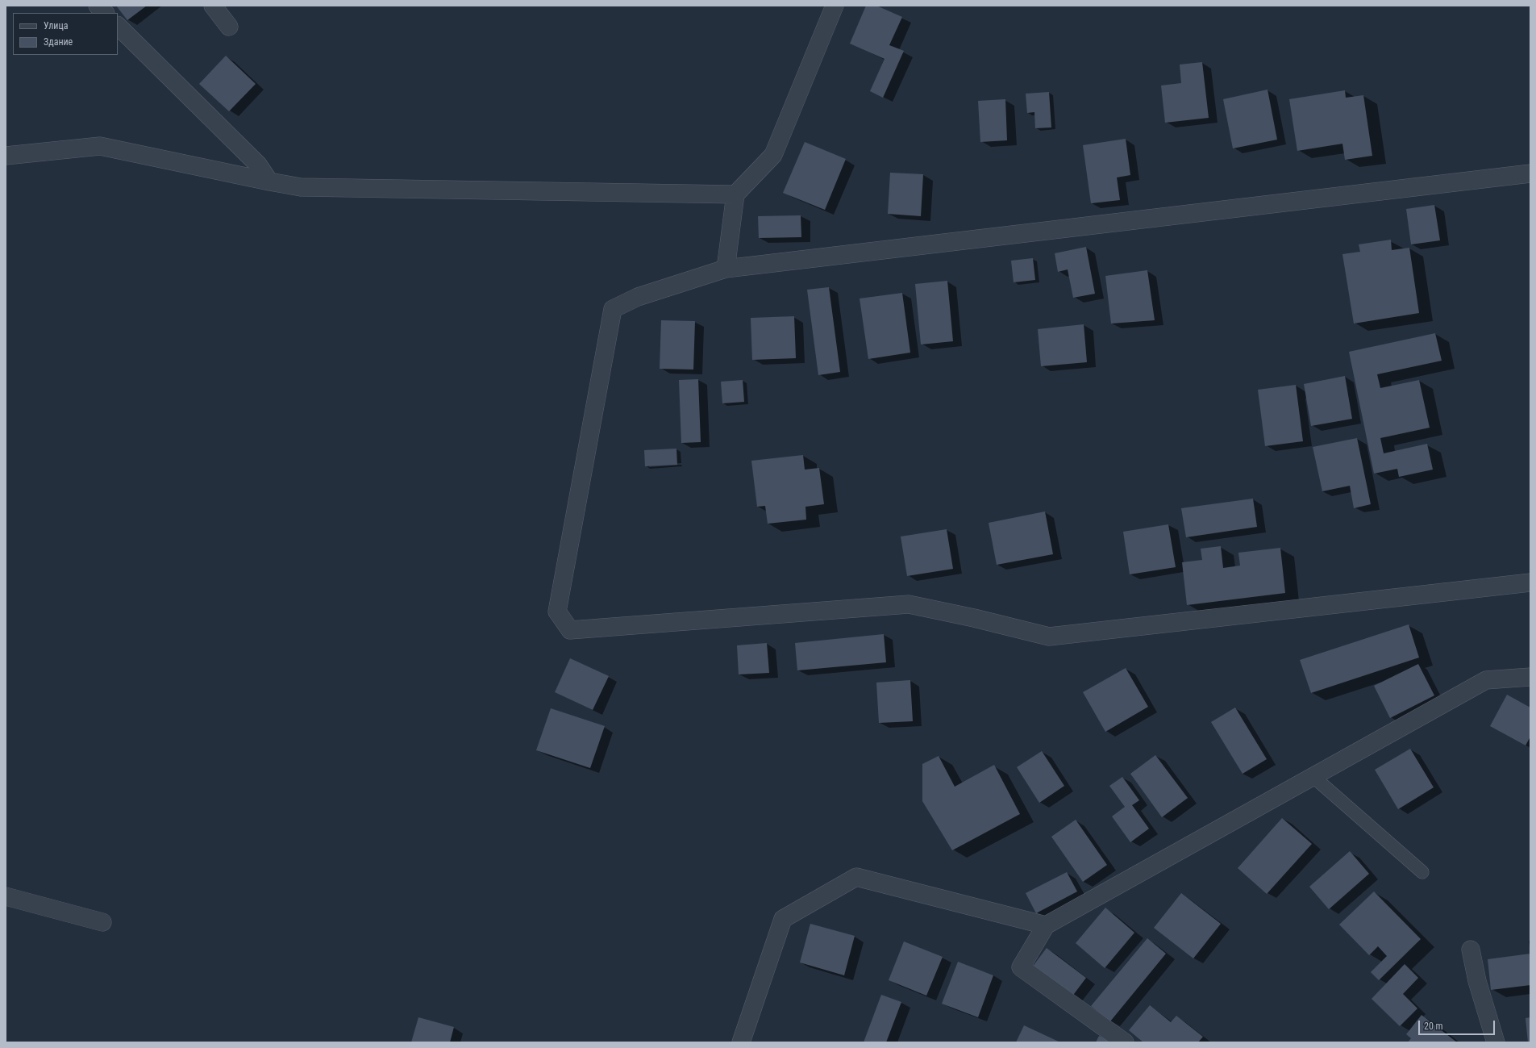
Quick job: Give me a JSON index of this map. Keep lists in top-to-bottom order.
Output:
{
  "legend": ["Улица", "Здание"],
  "scale_bar": "20 m"
}
